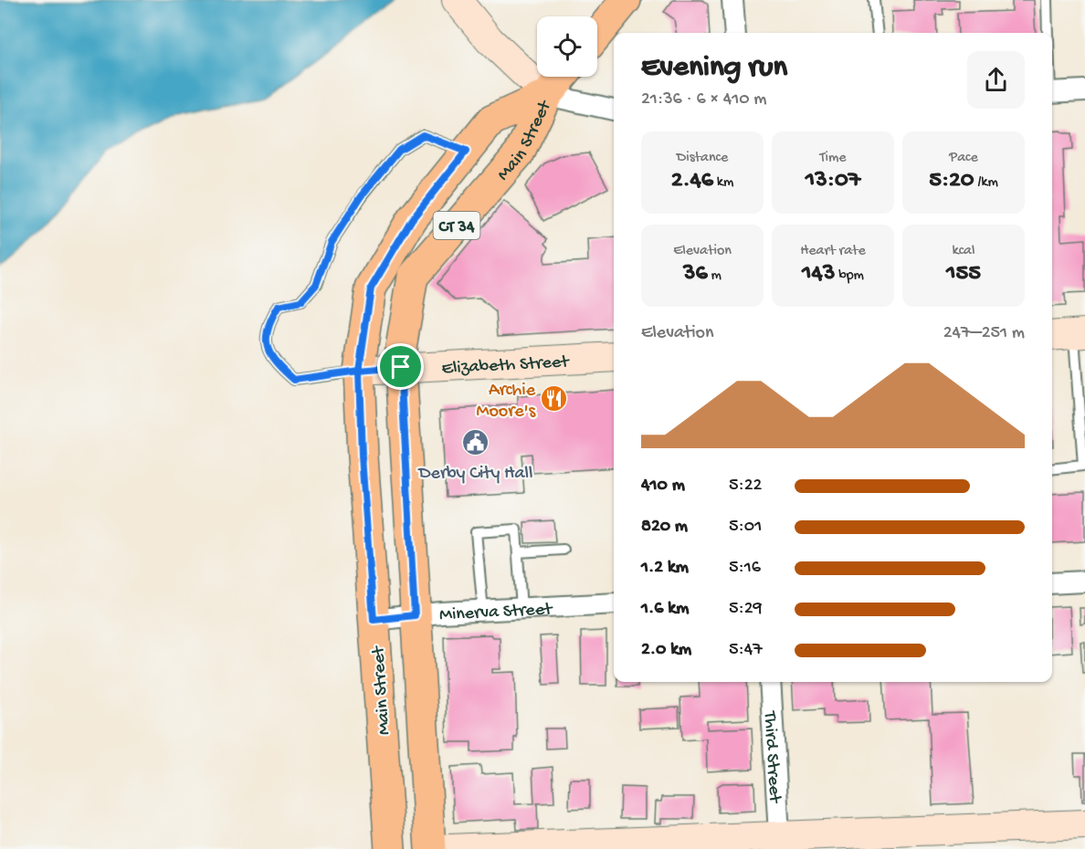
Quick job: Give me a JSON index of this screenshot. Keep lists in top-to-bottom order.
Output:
{
  "streets": {
    "main road": ["Main Street", "CT 34", "Elizabeth Street"],
    "street": ["Minerva Street", "Third Street"]
  },
  "crossings": [
    ["Main Street", "CT 34"],
    ["Main Street", "Elizabeth Street"],
    ["Main Street", "Minerva Street"]
  ],
  "places": {
    "restaurant": ["Archie Moore's"],
    "public building": ["Derby City Hall"]
  },
  "page": {
    "heading": ["Evening run", "21:36 · 6 × 410 m"],
    "stats": [
      ["Distance", "2.46 km"],
      ["Time", "13:07"],
      ["Pace", "5:20 /km"],
      ["Elevation", "36 m"],
      ["Heart rate", "143 bpm"],
      ["kcal", "155"]
    ],
    "chart": ["Elevation", "247–251 m"],
    "list": [
      {
        "name": "410 m",
        "note": "5:22"
      },
      {
        "name": "820 m",
        "note": "5:01"
      },
      {
        "name": "1.2 km",
        "note": "5:16"
      },
      {
        "name": "1.6 km",
        "note": "5:29"
      },
      {
        "name": "2.0 km",
        "note": "5:47"
      }
    ]
  }
}
